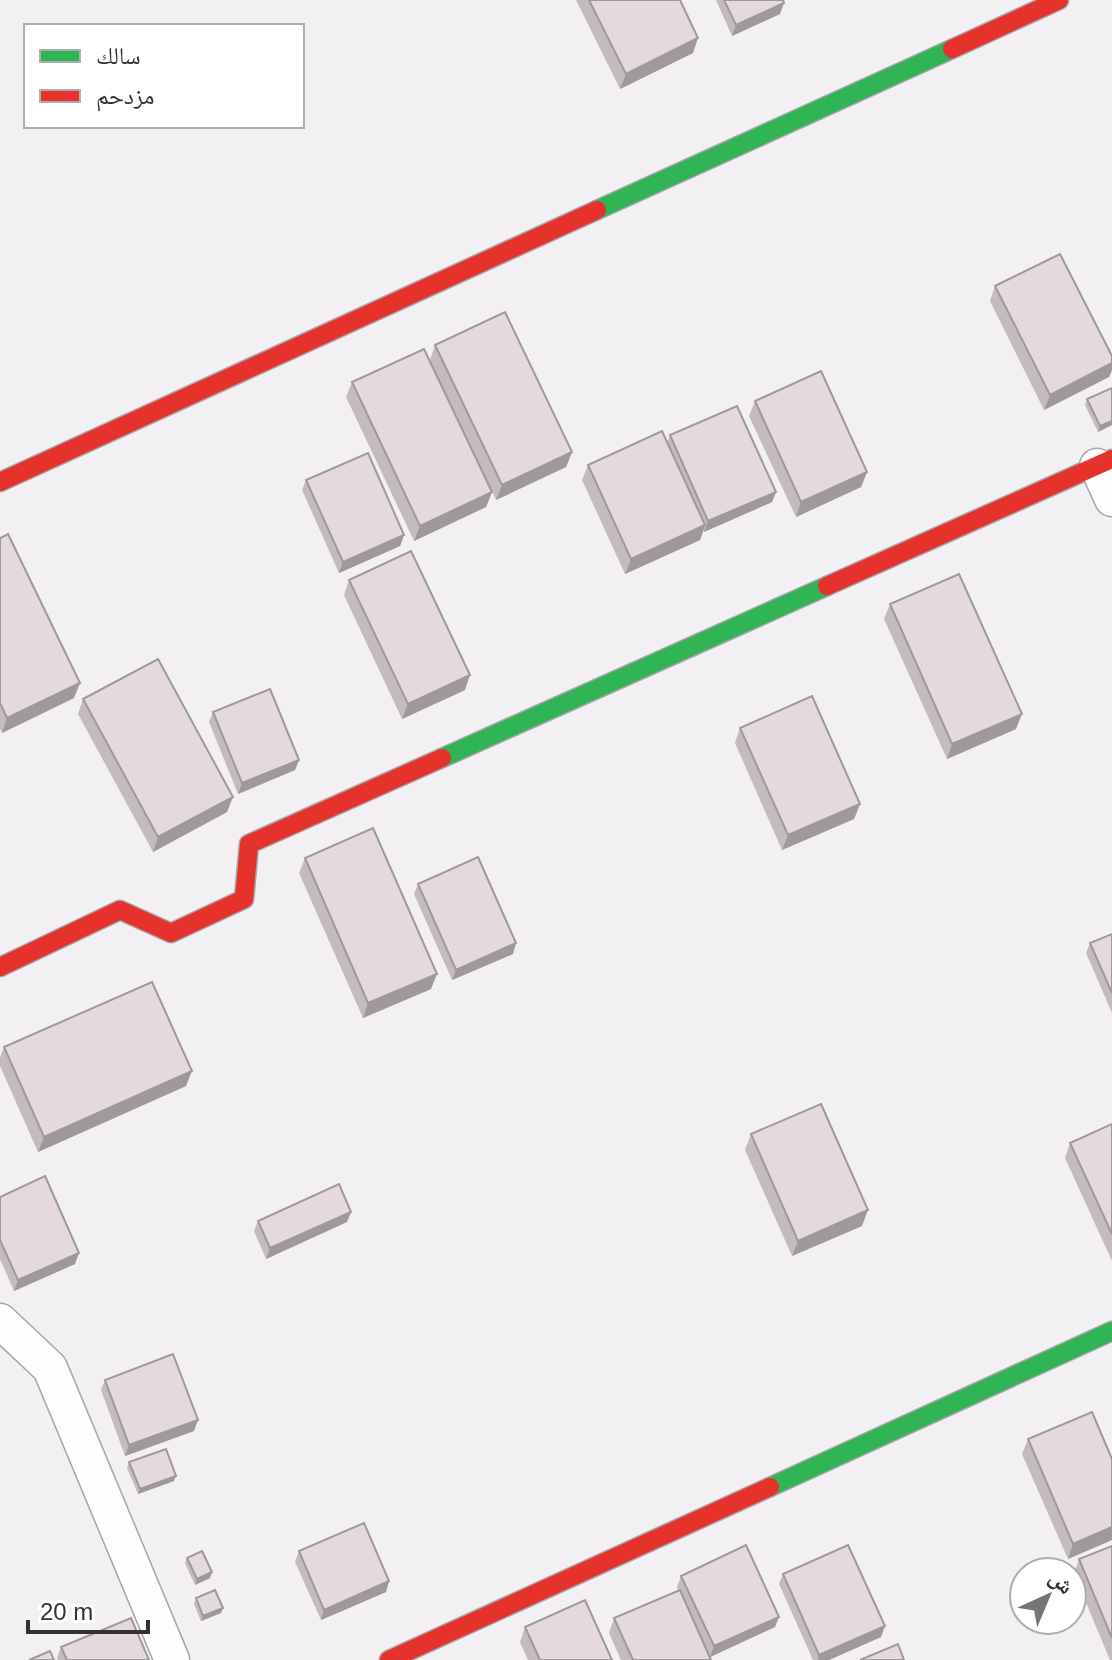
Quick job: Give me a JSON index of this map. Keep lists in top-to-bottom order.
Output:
{
  "legend": ["سالك", "مزدحم"],
  "scale_bar": "20 m",
  "north": "top right"
}
